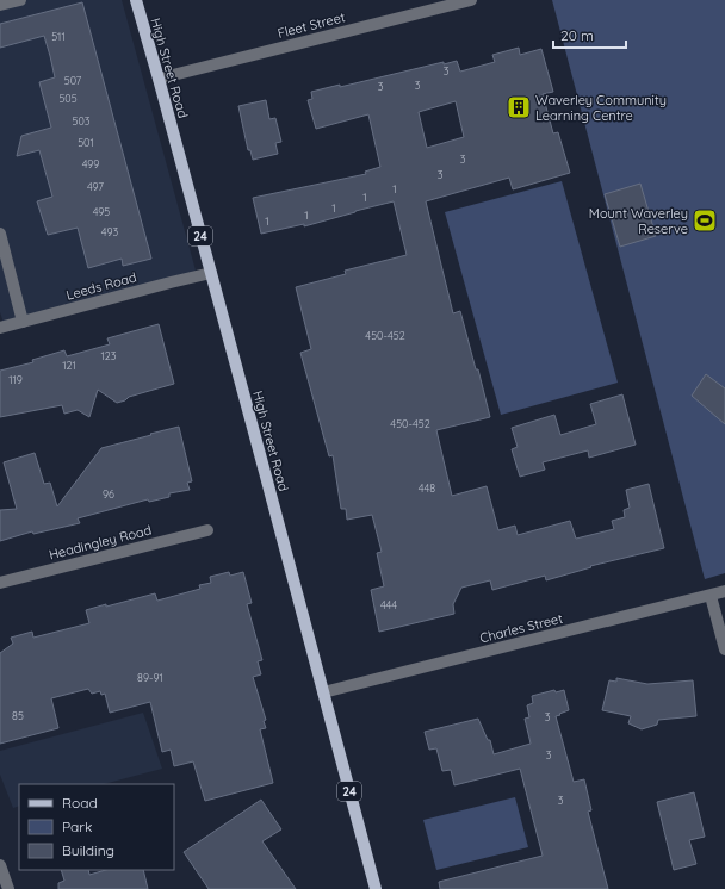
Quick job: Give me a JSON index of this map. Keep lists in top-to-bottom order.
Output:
{
  "streets": {
    "main road": ["High Street Road", "24"],
    "street": [
      "Fleet Street",
      "Leeds Road",
      "Headingley Road",
      "Charles Street"
    ]
  },
  "crossings": [
    ["Fleet Street", "High Street Road"],
    ["High Street Road", "Leeds Road"],
    ["High Street Road", "Charles Street"]
  ],
  "places": {
    "building": ["Waverley Community Learning Centre"],
    "sports": ["Mount Waverley Reserve"]
  },
  "house_numbers": [
    "511",
    "3",
    "507",
    "3",
    "3",
    "505",
    "503",
    "501",
    "3",
    "499",
    "3",
    "497",
    "1",
    "1",
    "1",
    "495",
    "1",
    "1",
    "493",
    "450-452",
    "123",
    "121",
    "119",
    "450-452",
    "448",
    "96",
    "444",
    "89-91",
    "85",
    "3",
    "3",
    "3"
  ],
  "legend": ["Road", "Park", "Building"],
  "scale_bar": "20 m"
}
